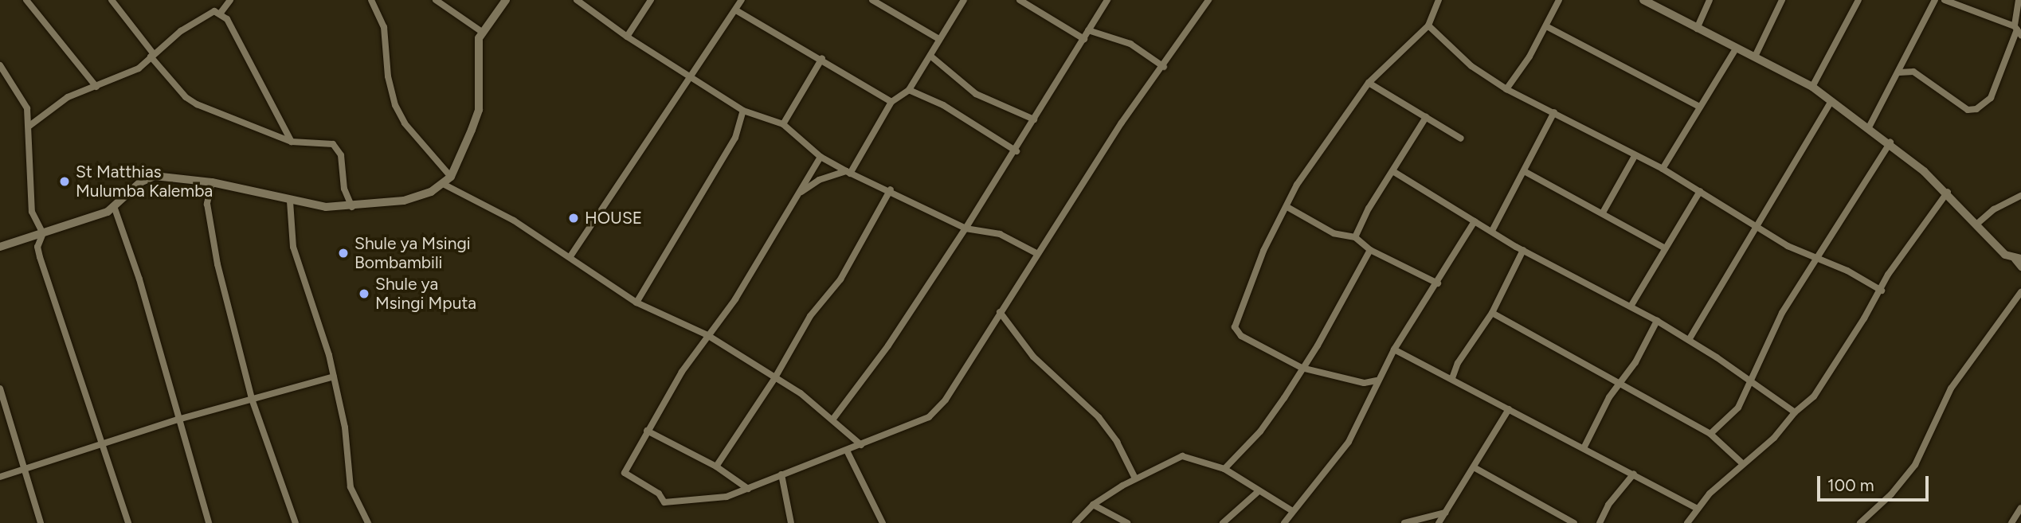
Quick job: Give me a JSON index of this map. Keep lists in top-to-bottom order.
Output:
{
  "places": [
    "St Matthias Mulumba Kalemba",
    "HOUSE",
    "Shule ya Msingi Bombambili",
    "Shule ya Msingi Mputa"
  ],
  "scale_bar": "100 m"
}
